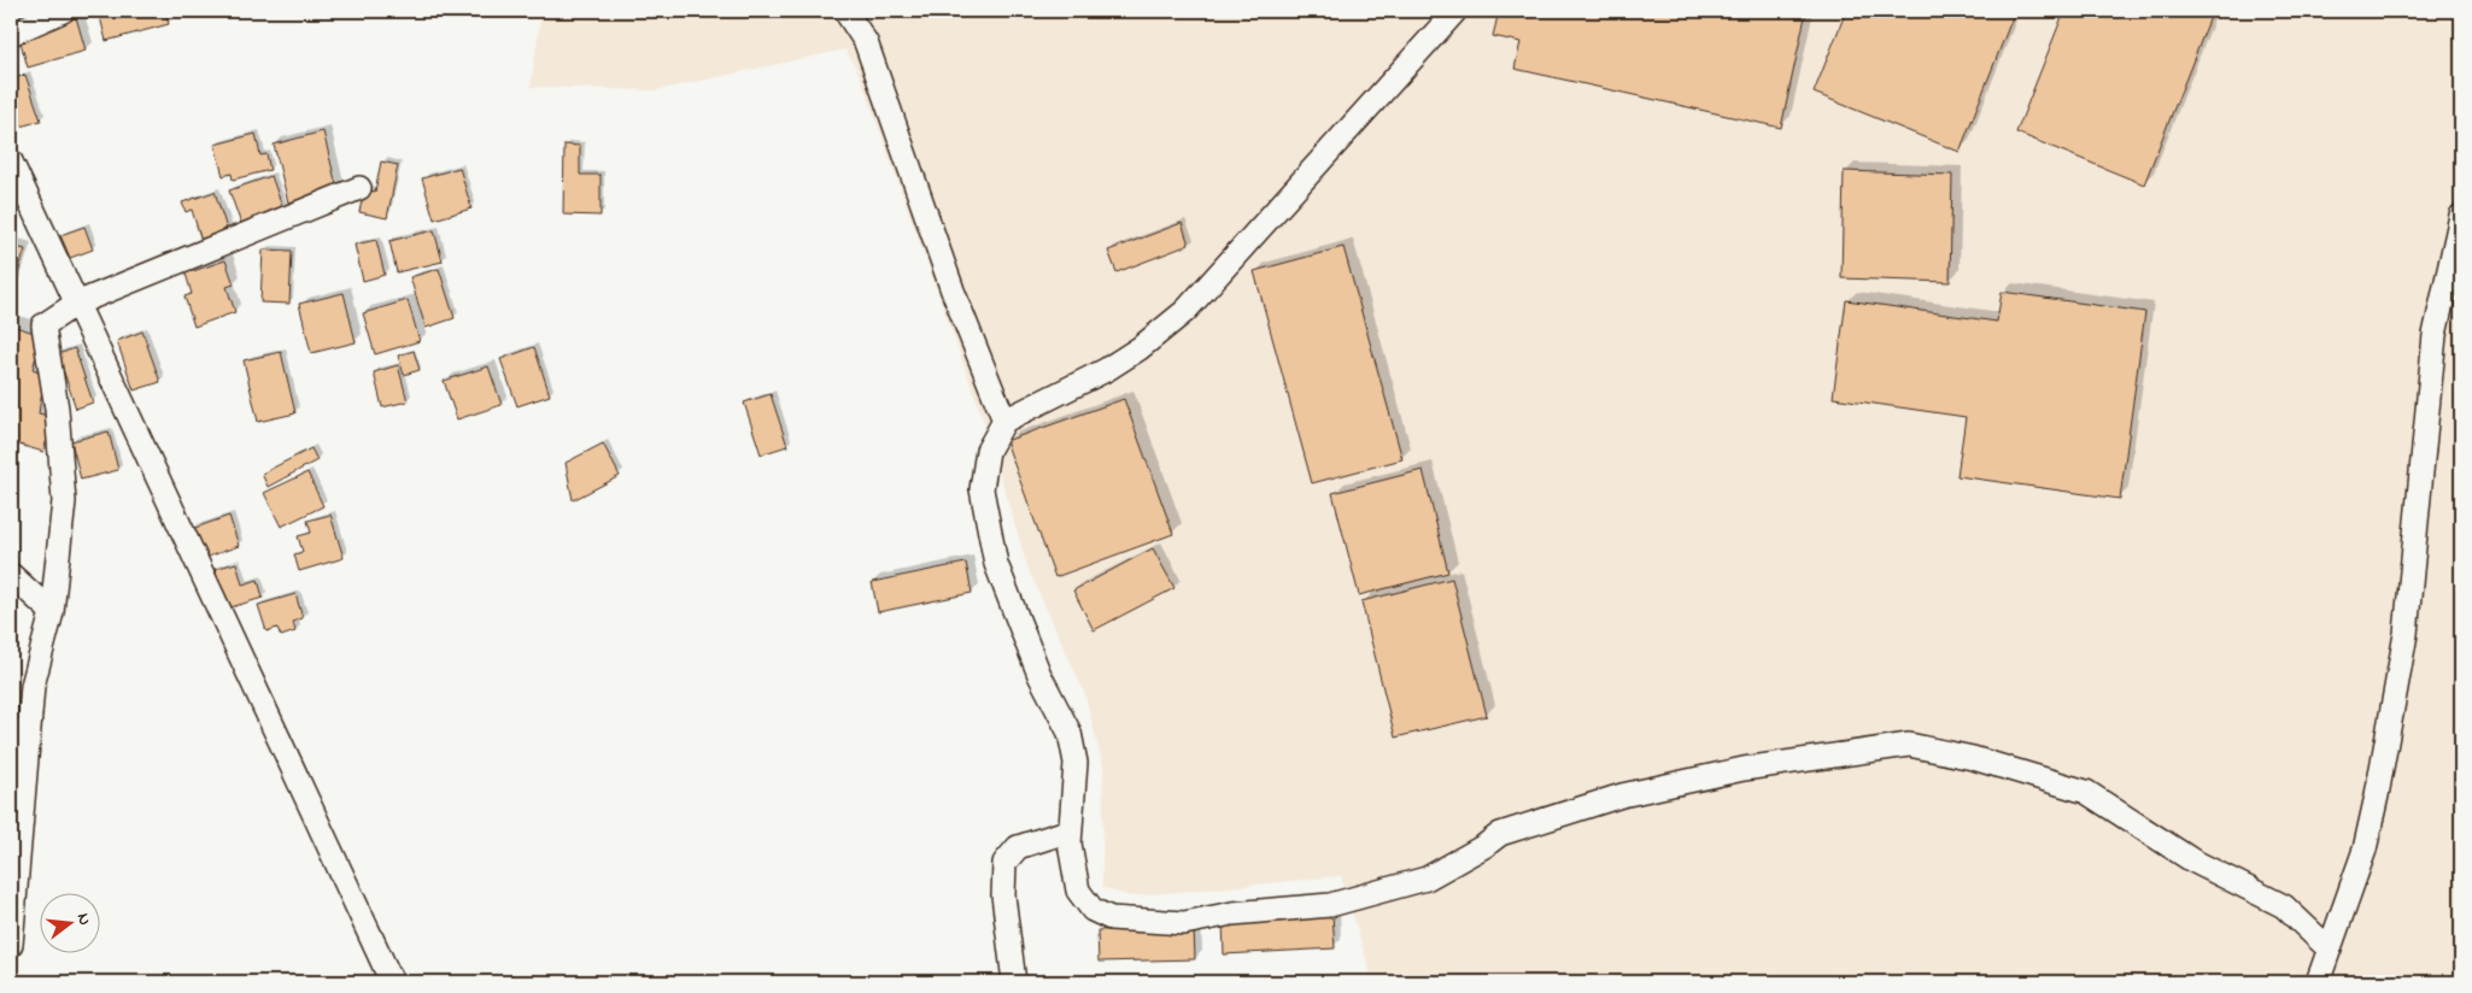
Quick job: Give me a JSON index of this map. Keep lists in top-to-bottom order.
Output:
{
  "north": "right"
}
